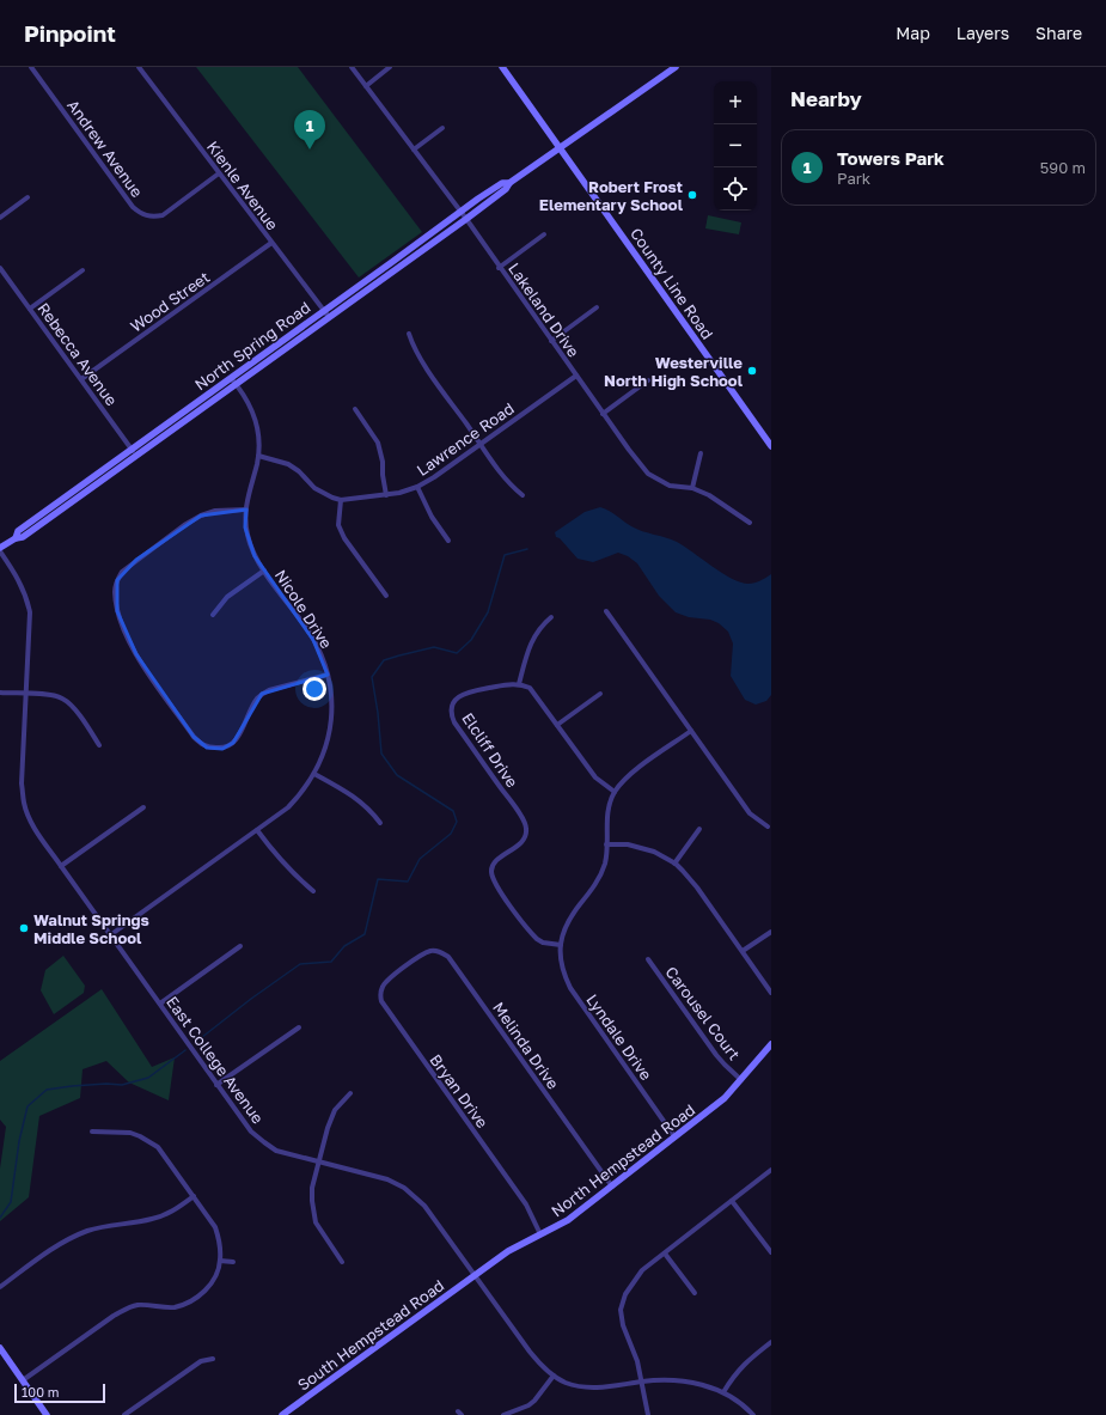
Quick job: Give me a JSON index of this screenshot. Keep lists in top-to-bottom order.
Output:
{
  "streets": {
    "main road": [
      "County Line Road",
      "North Spring Road",
      "North Hempstead Road",
      "South Hempstead Road"
    ],
    "street": [
      "Andrew Avenue",
      "Kienle Avenue",
      "Wood Street",
      "Lakeland Drive",
      "Rebecca Avenue",
      "Lawrence Road",
      "Nicole Drive",
      "Elcliff Drive",
      "Carousel Court",
      "Lyndale Drive",
      "Melinda Drive",
      "East College Avenue",
      "Bryan Drive"
    ]
  },
  "crossings": [
    ["Andrew Avenue", "Kienle Avenue"],
    ["Kienle Avenue", "Wood Street"],
    ["Kienle Avenue", "North Spring Road"],
    ["County Line Road", "North Spring Road"],
    ["Wood Street", "Rebecca Avenue"],
    ["Lakeland Drive", "North Spring Road"],
    ["Lakeland Drive", "Lawrence Road"],
    ["North Spring Road", "Rebecca Avenue"],
    ["North Spring Road", "Nicole Drive"],
    ["North Spring Road", "East College Avenue"],
    ["Lawrence Road", "Nicole Drive"],
    ["Nicole Drive", "East College Avenue"],
    ["Elcliff Drive", "Lyndale Drive"],
    ["Carousel Court", "North Hempstead Road"],
    ["Lyndale Drive", "North Hempstead Road"],
    ["Melinda Drive", "Bryan Drive"],
    ["Melinda Drive", "North Hempstead Road"],
    ["East College Avenue", "North Hempstead Road"],
    ["East College Avenue", "South Hempstead Road"],
    ["Bryan Drive", "North Hempstead Road"],
    ["North Hempstead Road", "South Hempstead Road"]
  ],
  "places": ["Robert Frost Elementary School", "Westerville North High School", "Walnut Springs Middle School"],
  "scale_bar": "100 m",
  "page": {
    "header": "Pinpoint",
    "nav": ["Map", "Layers", "Share"],
    "heading": "Nearby",
    "map_buttons": ["+", "−"],
    "pins": "1",
    "list": [
      {
        "mark": "1",
        "name": "Towers Park",
        "note": "Park",
        "value": "590 m"
      }
    ],
    "scale": "100 m"
  }
}
